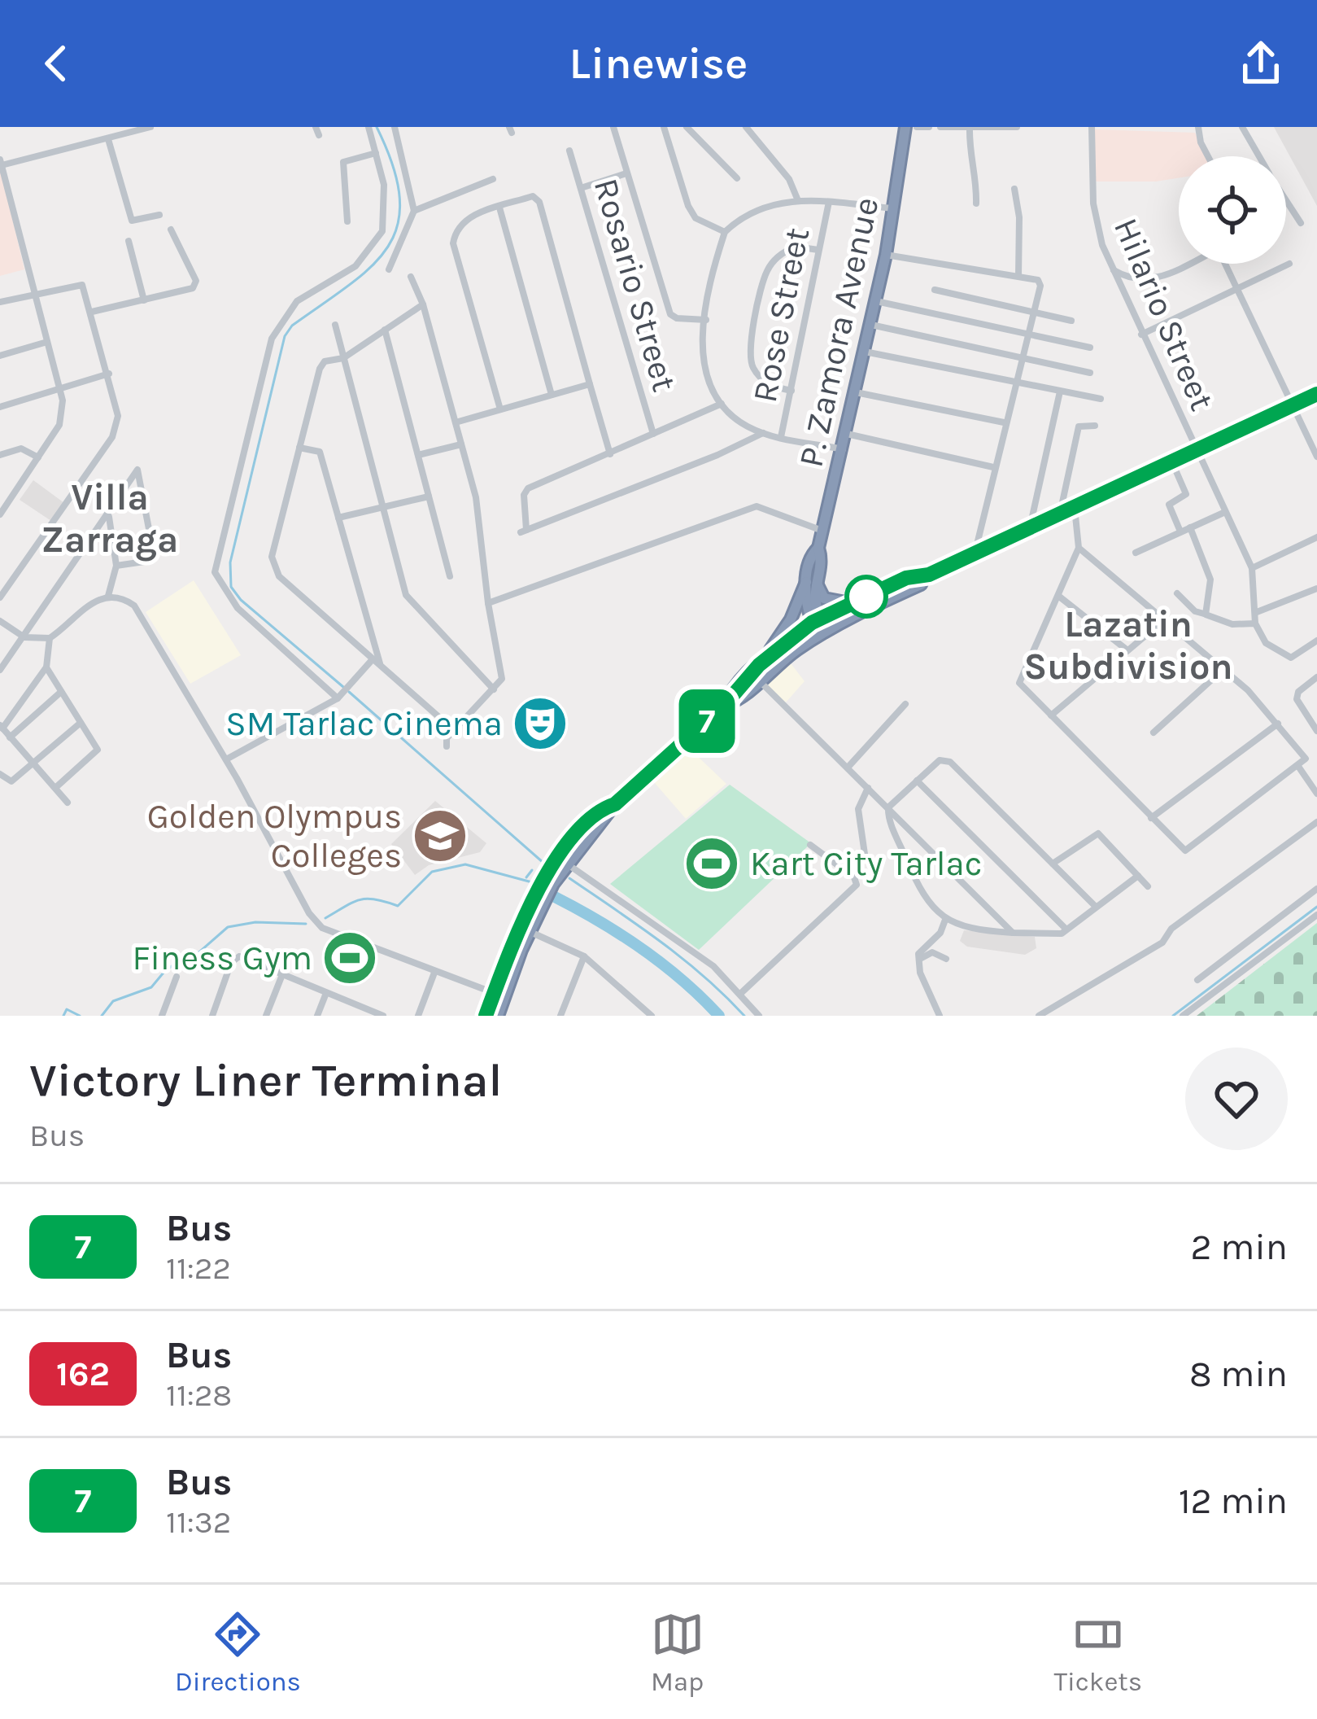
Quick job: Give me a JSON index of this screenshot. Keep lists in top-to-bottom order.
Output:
{
  "streets": {
    "highway": ["P. Zamora Avenue"],
    "street": ["Rosario Street", "Hilario Street", "Rose Street"]
  },
  "districts": ["Villa Zarraga", "Lazatin Subdivision"],
  "places": {
    "theatre": ["SM Tarlac Cinema"],
    "school or university": ["Golden Olympus Colleges"],
    "sports": ["Kart City Tarlac", "Finess Gym"]
  },
  "lines": ["bus line 7"],
  "page": {
    "header": "Linewise",
    "on_map": "7",
    "heading": ["Victory Liner Terminal", "Bus"],
    "list": [
      {
        "mark": "7",
        "name": "Bus",
        "note": "11:22",
        "value": "2 min"
      },
      {
        "mark": "162",
        "name": "Bus",
        "note": "11:28",
        "value": "8 min"
      },
      {
        "mark": "7",
        "name": "Bus",
        "note": "11:32",
        "value": "12 min"
      }
    ],
    "tabs": ["Directions", "Map", "Tickets"]
  }
}
